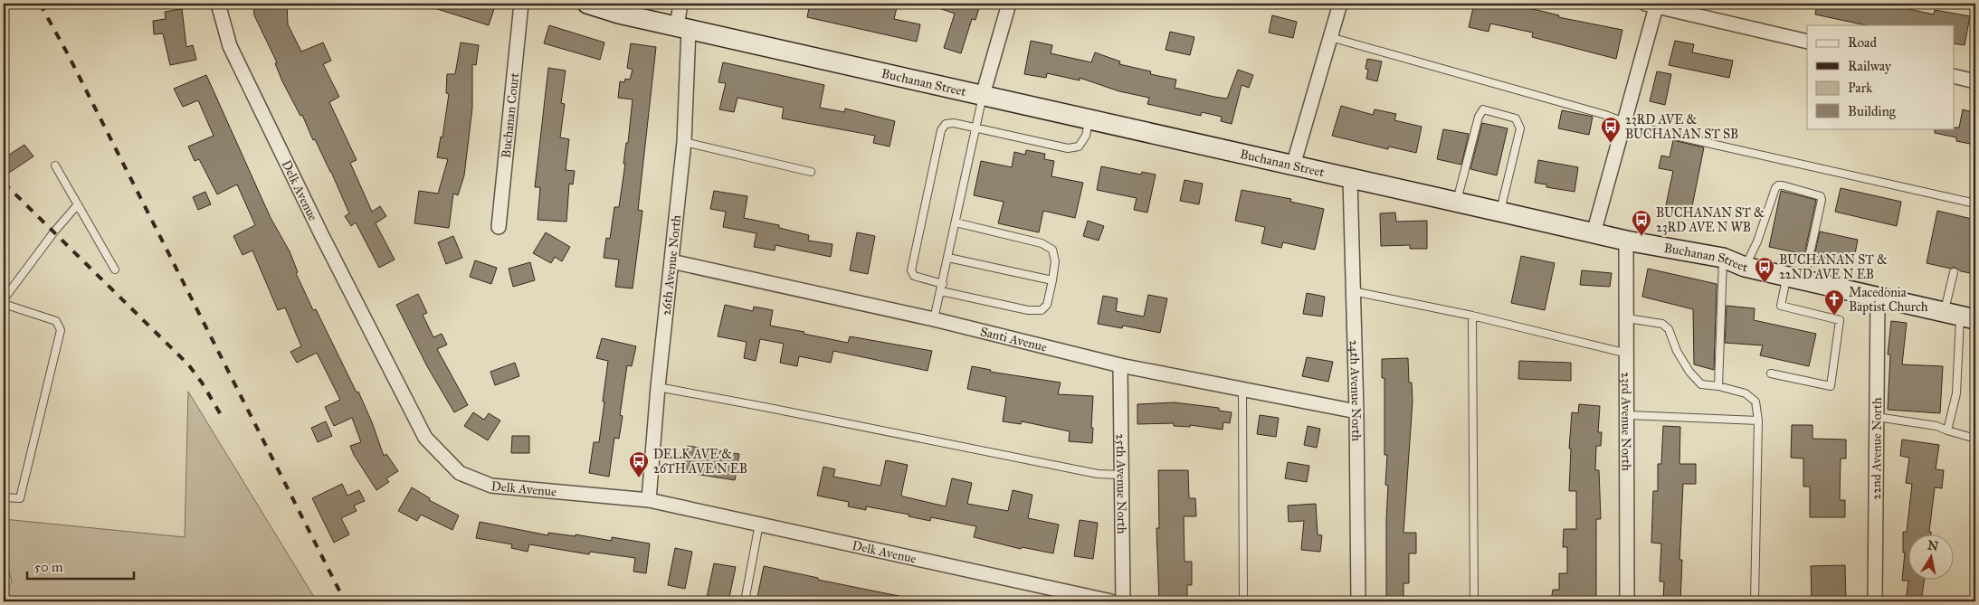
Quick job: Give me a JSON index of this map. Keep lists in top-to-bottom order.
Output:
{
  "streets": {
    "street": [
      "Buchanan Street",
      "Buchanan Court",
      "Delk Avenue",
      "26th Avenue North",
      "Santi Avenue",
      "24th Avenue North",
      "23rd Avenue North",
      "22nd Avenue North",
      "25th Avenue North"
    ]
  },
  "crossings": [
    ["Buchanan Street", "26th Avenue North"],
    ["Buchanan Street", "24th Avenue North"],
    ["Buchanan Street", "23rd Avenue North"],
    ["Buchanan Street", "22nd Avenue North"],
    ["Delk Avenue", "26th Avenue North"],
    ["26th Avenue North", "Santi Avenue"],
    ["Santi Avenue", "24th Avenue North"],
    ["Santi Avenue", "25th Avenue North"]
  ],
  "places": {
    "bus stop": [
      "23RD AVE & BUCHANAN ST SB",
      "BUCHANAN ST & 23RD AVE N WB",
      "BUCHANAN ST & 22ND AVE N EB",
      "DELK AVE & 26TH AVE N EB"
    ],
    "church": ["Macedonia Baptist Church"]
  },
  "legend": [
    "Road",
    "Railway",
    "Park",
    "Building"
  ],
  "scale_bar": "50 m",
  "north": "top"
}
